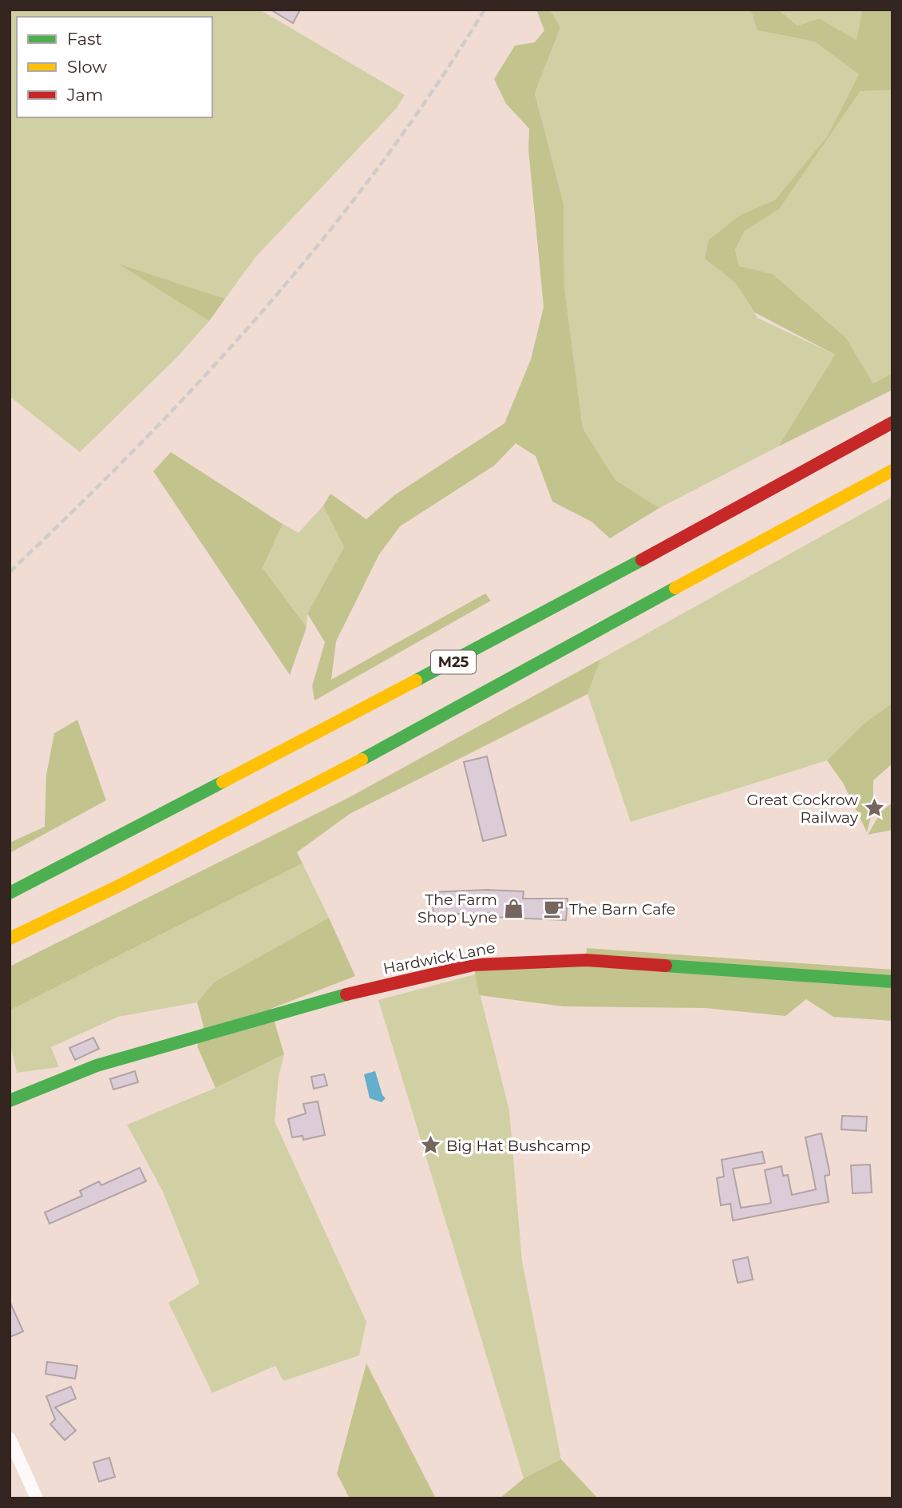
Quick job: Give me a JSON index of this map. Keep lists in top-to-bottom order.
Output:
{
  "streets": {
    "main road": ["M25", "Hardwick Lane"]
  },
  "places": {
    "place": ["Great Cockrow Railway", "Big Hat Bushcamp"],
    "shop": ["The Farm Shop Lyne"],
    "cafe": ["The Barn Cafe"]
  },
  "legend": ["Fast", "Slow", "Jam"]
}
